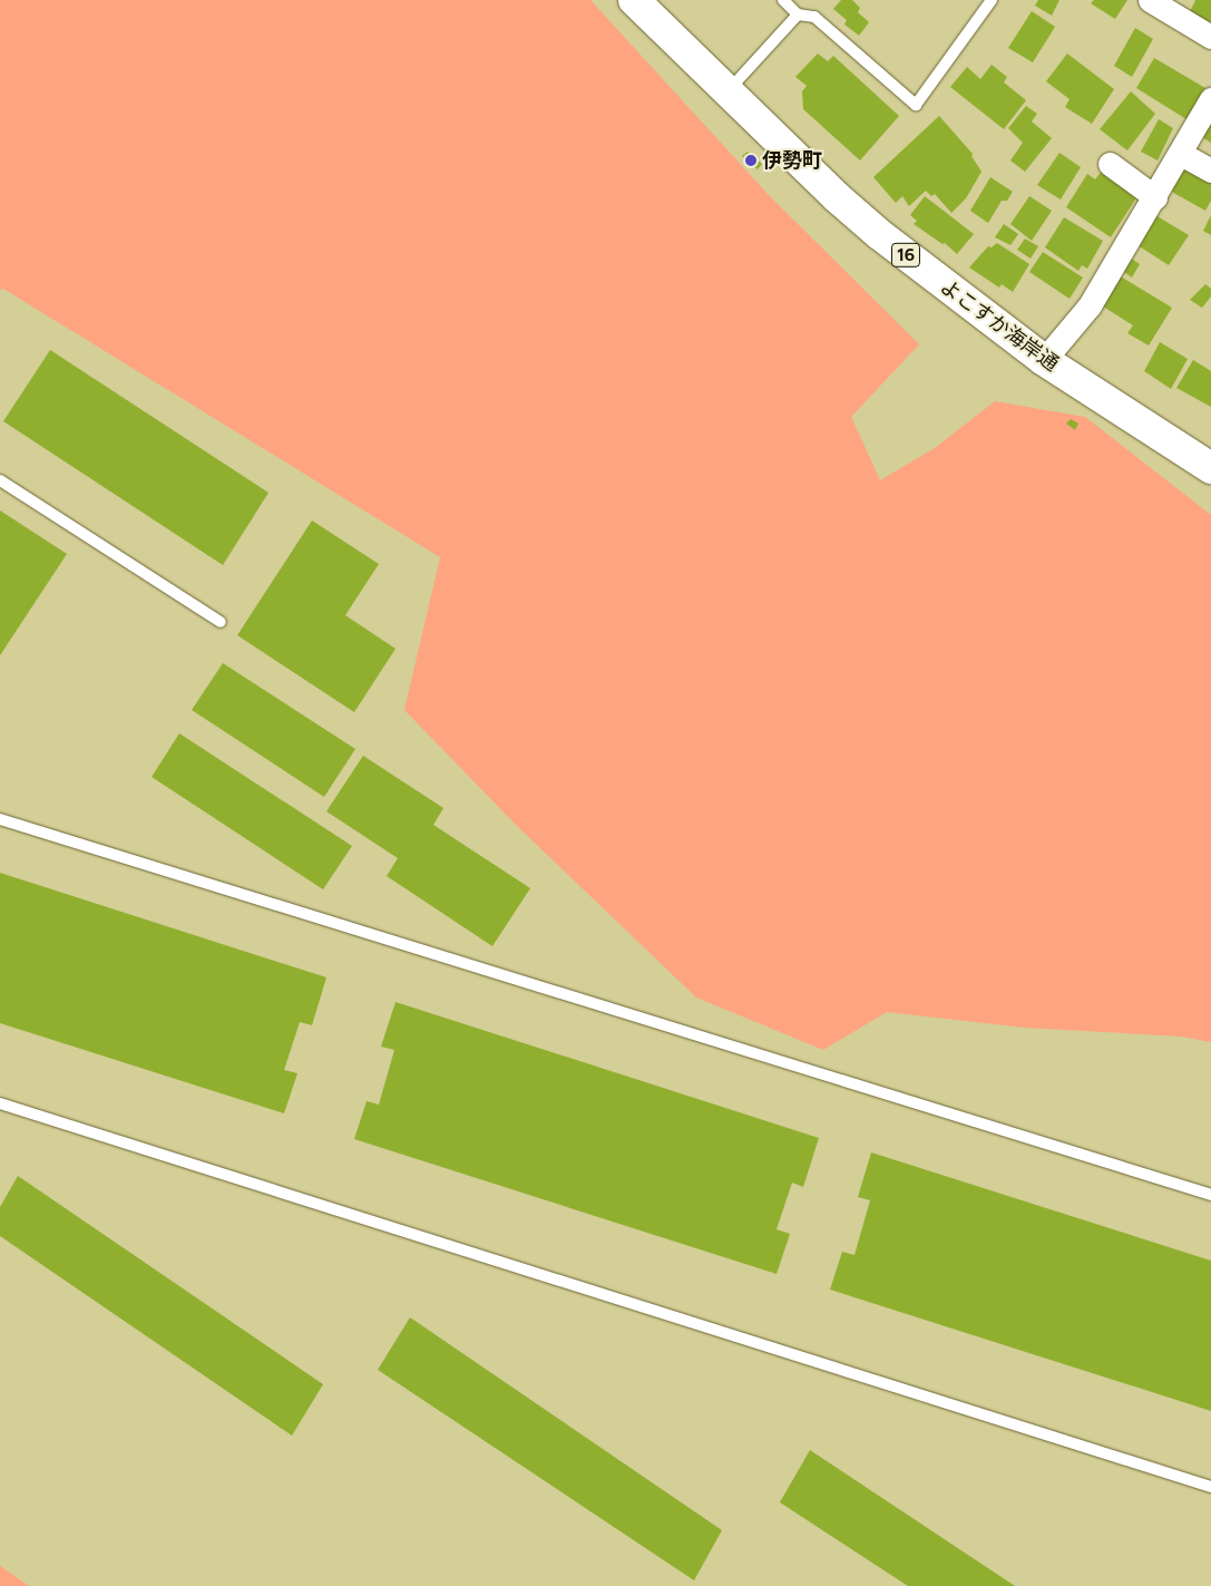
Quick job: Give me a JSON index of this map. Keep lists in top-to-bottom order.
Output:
{
  "streets": {
    "highway": ["16", "よこすか海岸通"]
  },
  "places": ["伊勢町"]
}
